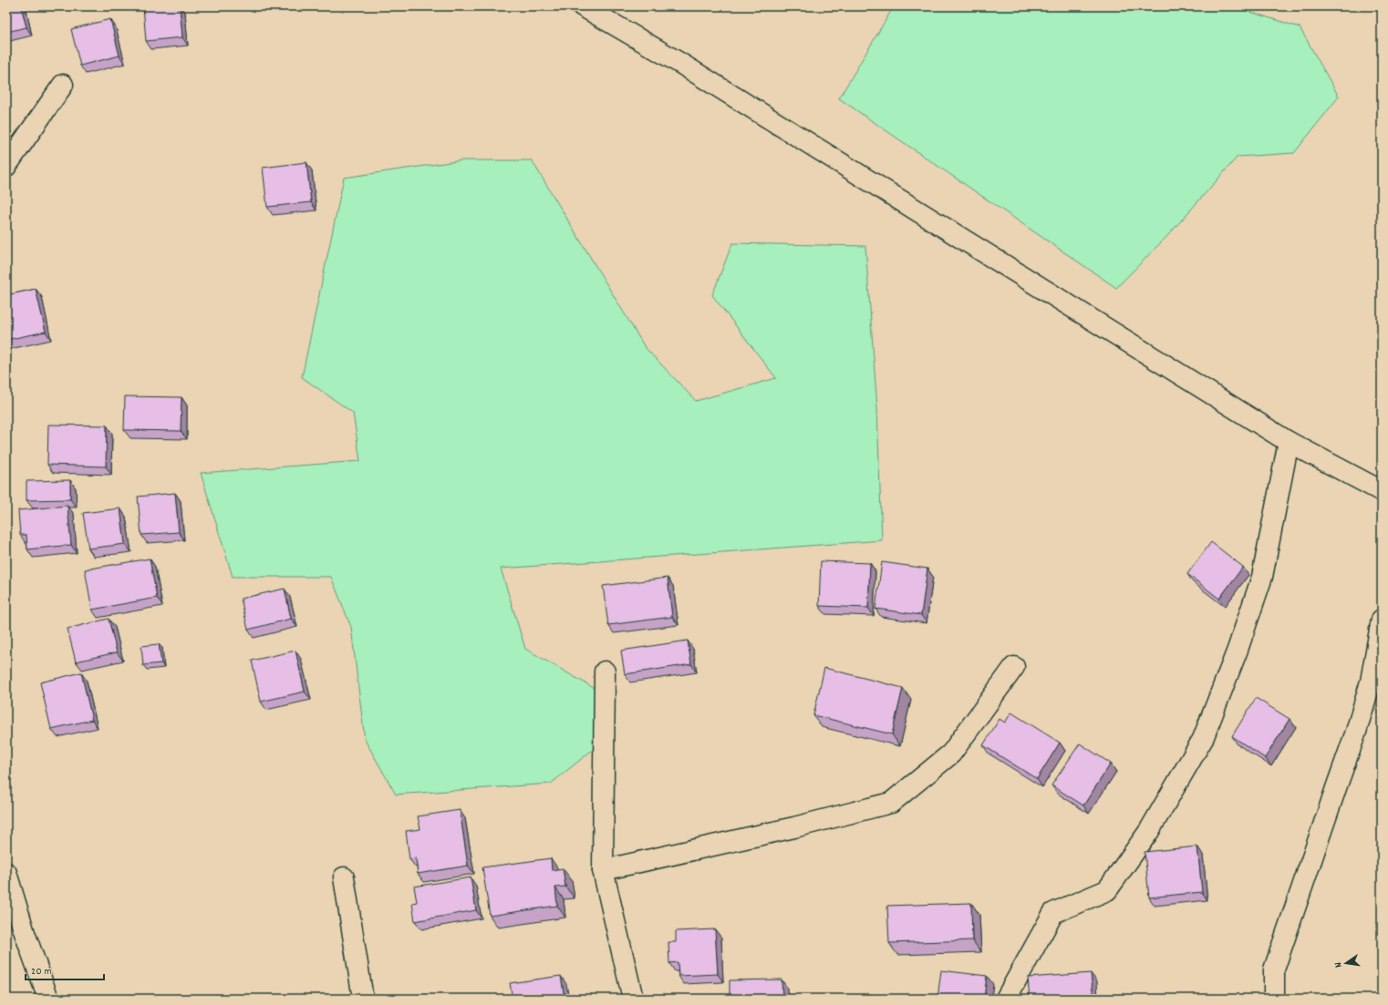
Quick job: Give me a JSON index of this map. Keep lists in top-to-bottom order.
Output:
{
  "scale_bar": "20 m",
  "north": "left"
}
